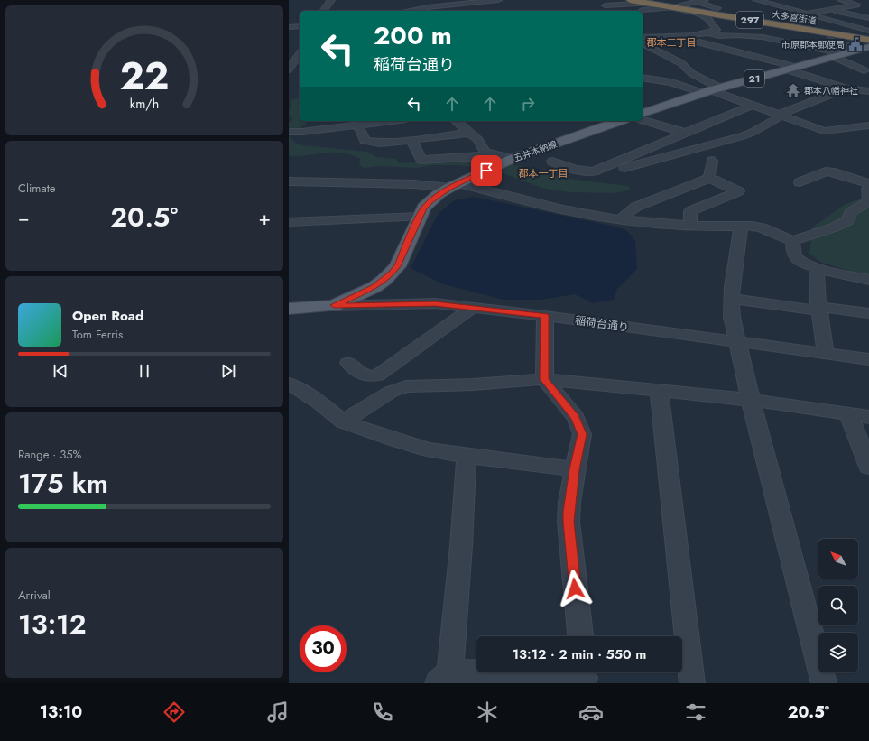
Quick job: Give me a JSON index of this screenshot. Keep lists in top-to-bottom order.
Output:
{
  "streets": {
    "highway": ["大多喜街道", "297"],
    "main road": ["21", "五井本納線"],
    "street": ["稲荷台通り"]
  },
  "crossings": [
    ["五井本納線", "稲荷台通り"]
  ],
  "districts": ["郡本三丁目", "郡本一丁目"],
  "places": {
    "public building": ["市原郡本郵便局"],
    "temple": ["郡本八幡神社"]
  },
  "north": "top left",
  "page": {
    "turn": ["200 m", "稲荷台通り"],
    "tile": [
      "Climate",
      ["Range · 35%", "175 km"],
      ["Arrival", "13:12"]
    ],
    "heat": ["−", "20.5°", "+"],
    "song": ["Open Road", "Tom Ferris"],
    "limit": "30",
    "trip": "13:12 · 2 min · 550 m",
    "tabs": ["13:10", "20.5°"],
    "gauge": ["22", "km/h"]
  }
}
